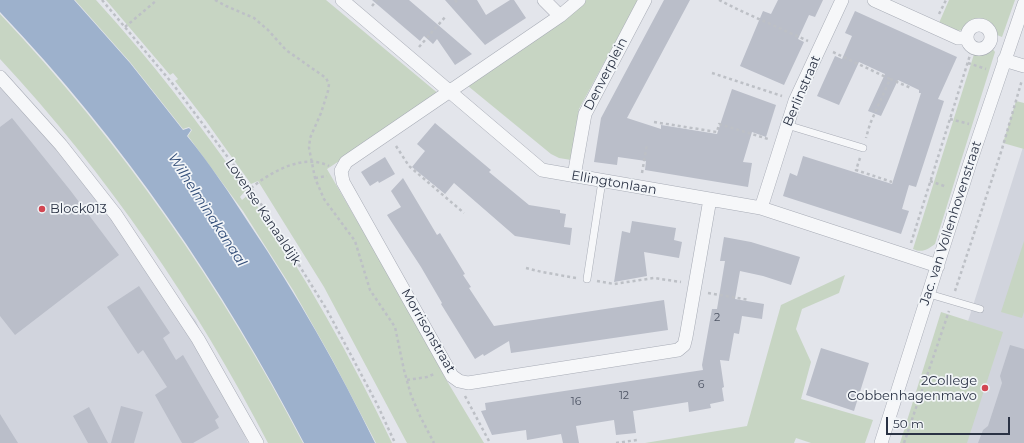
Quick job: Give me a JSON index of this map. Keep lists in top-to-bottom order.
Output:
{
  "streets": {
    "street": [
      "Denverplein",
      "Berlinstraat",
      "Ellingtonlaan",
      "Jac. van Vollenhovenstraat",
      "Morrisonstraat"
    ],
    "path": ["Lovense Kanaaldijk"]
  },
  "crossings": [
    ["Denverplein", "Ellingtonlaan"],
    ["Berlinstraat", "Ellingtonlaan"],
    ["Ellingtonlaan", "Jac. van Vollenhovenstraat"],
    ["Ellingtonlaan", "Morrisonstraat"]
  ],
  "water": ["Wilhelminakanaal"],
  "places": ["Block013", "2College Cobbenhagenmavo"],
  "house_numbers": [
    "2",
    "6",
    "12",
    "16"
  ],
  "scale_bar": "50 m"
}
